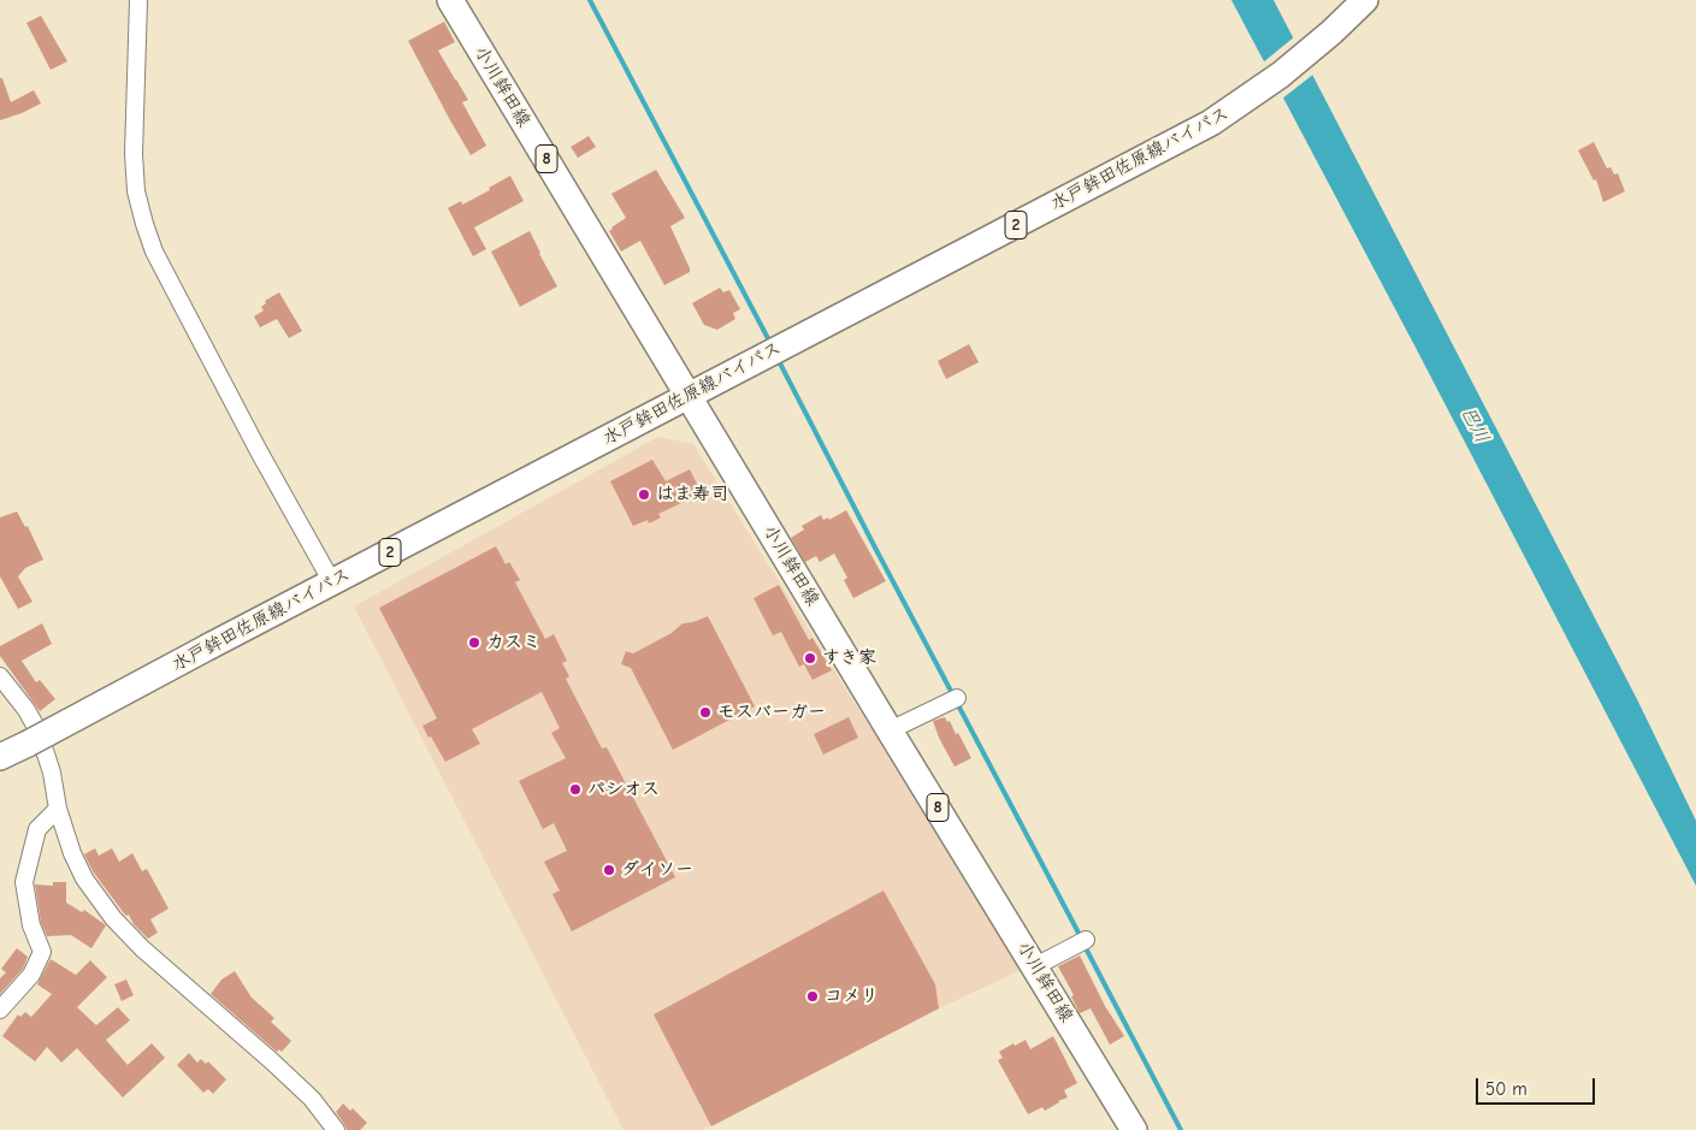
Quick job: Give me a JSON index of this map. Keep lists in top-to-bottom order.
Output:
{
  "streets": {
    "main road": [
      "小川鉾田線",
      "8",
      "水戸鉾田佐原線バイパス",
      "2"
    ]
  },
  "crossings": [
    ["小川鉾田線", "水戸鉾田佐原線バイパス"]
  ],
  "water": ["巴川"],
  "places": [
    "はま寿司",
    "カスミ",
    "すき家",
    "モスバーガー",
    "パシオス",
    "ダイソー",
    "コメリ"
  ],
  "scale_bar": "50 m"
}
